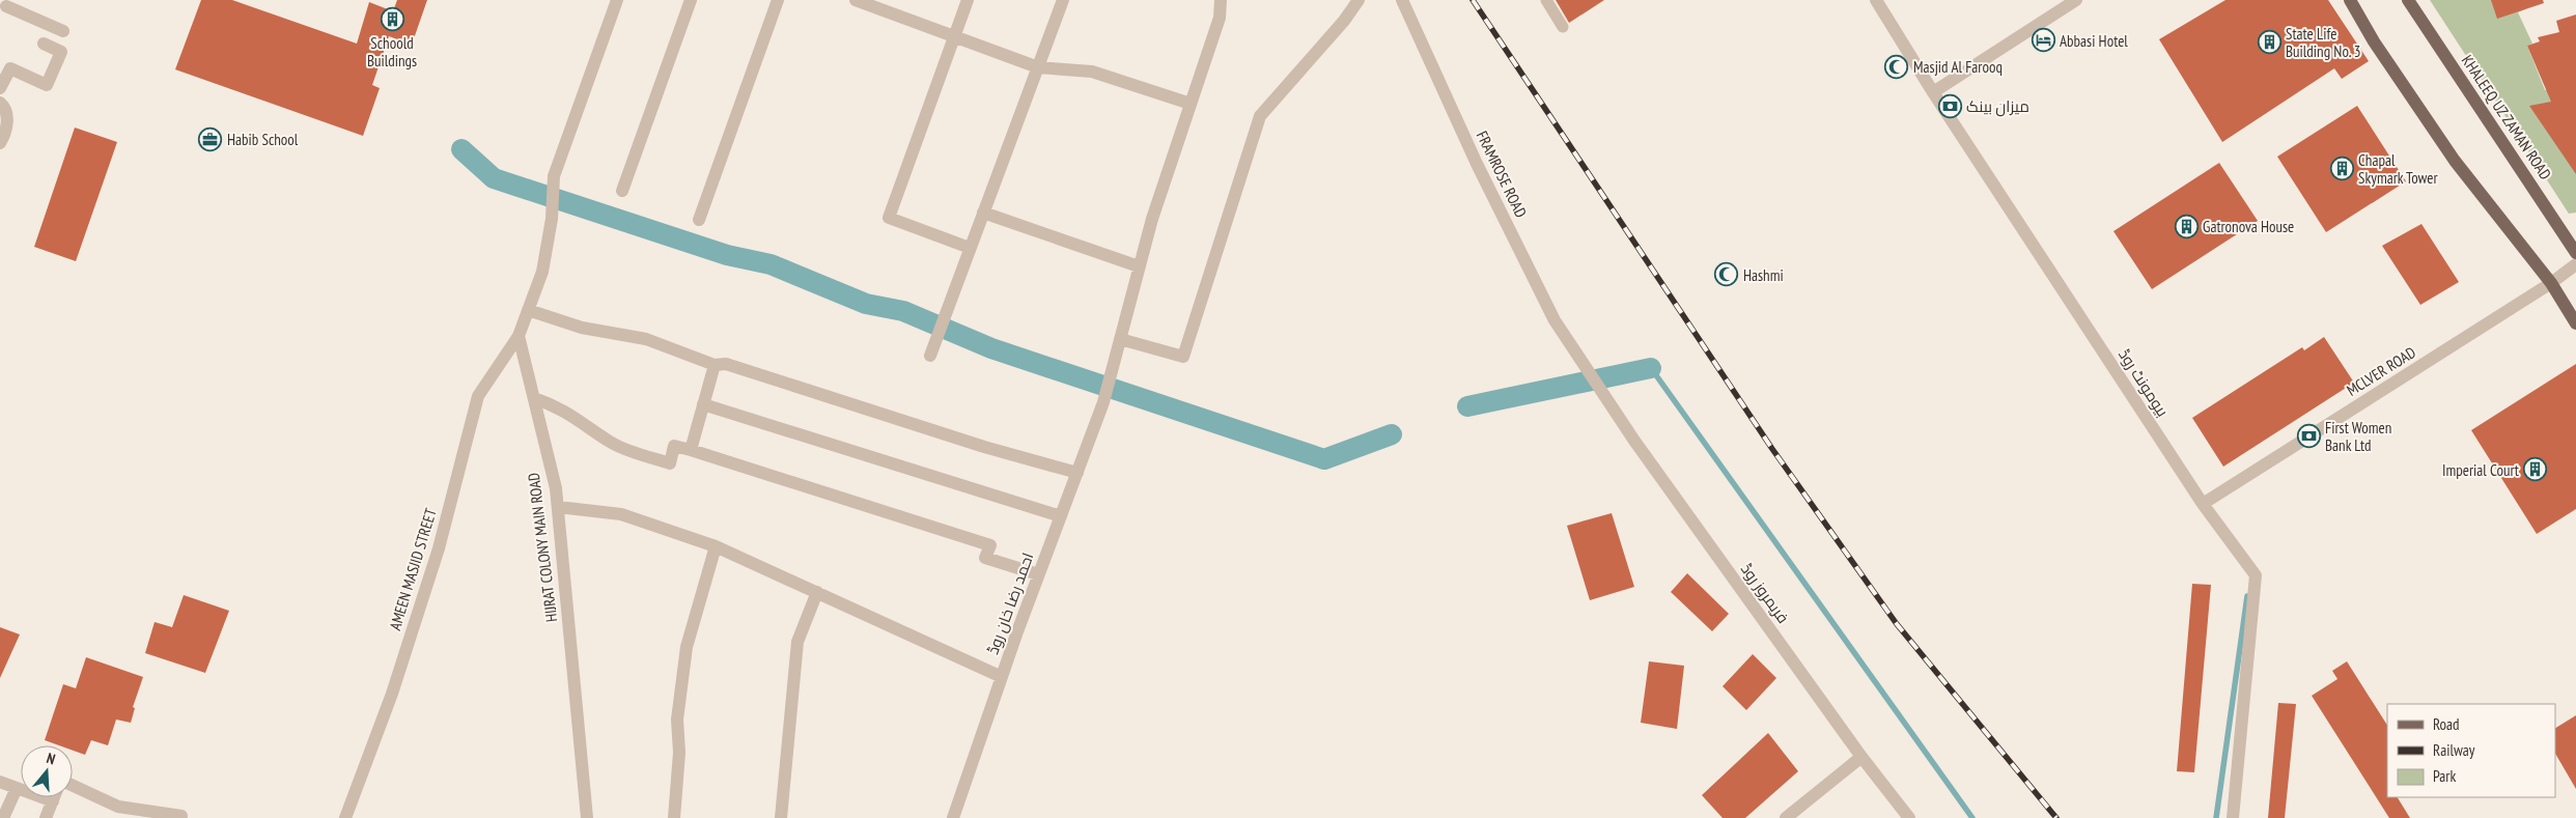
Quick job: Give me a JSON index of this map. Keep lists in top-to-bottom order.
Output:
{
  "streets": {
    "main road": ["KHALEEQ UZ ZAMAN ROAD"],
    "street": [
      "FRAMROSE ROAD",
      "MCLVER ROAD",
      "بیومونٹ روڈ",
      "HIJRAT COLONY MAIN ROAD",
      "AMEEN MASJID STREET",
      "فریمروز روڈ",
      "احمد رضا خان روڈ"
    ]
  },
  "crossings": [
    ["FRAMROSE ROAD", "فریمروز روڈ"],
    ["MCLVER ROAD", "بیومونٹ روڈ"],
    ["HIJRAT COLONY MAIN ROAD", "AMEEN MASJID STREET"]
  ],
  "places": {
    "building": [
      "Schoold Buildings",
      "State Life Building No. 3",
      "Chapal Skymark Tower",
      "Gatronova House",
      "Imperial Court"
    ],
    "hotel": ["Abbasi Hotel"],
    "mosque": ["Masjid Al Farooq", "Hashmi"],
    "bank": ["میزان بینک", "First Women Bank Ltd"],
    "office": ["Habib School"]
  },
  "legend": ["Road", "Railway", "Park"],
  "north": "top"
}
